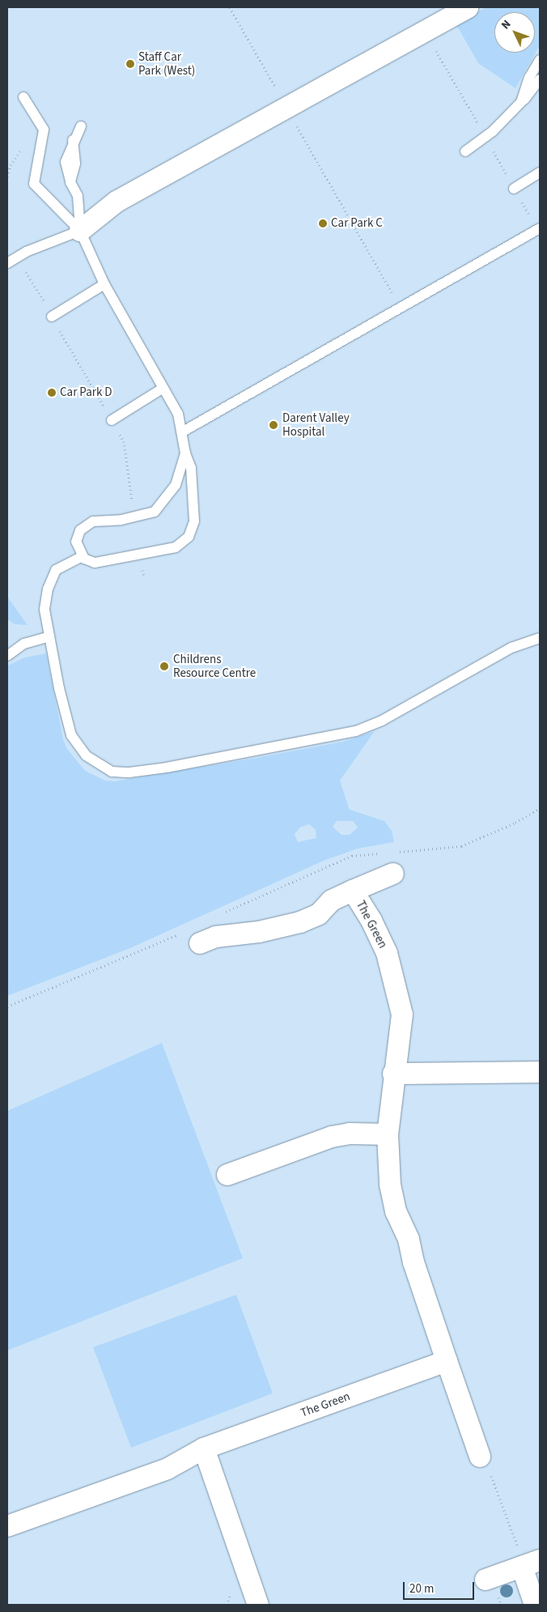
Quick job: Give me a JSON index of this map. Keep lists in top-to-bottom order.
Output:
{
  "streets": {
    "street": ["The Green"]
  },
  "places": [
    "Staff Car Park (West)",
    "Car Park C",
    "Car Park D",
    "Darent Valley Hospital",
    "Childrens Resource Centre"
  ],
  "scale_bar": "20 m",
  "north": "top left"
}
